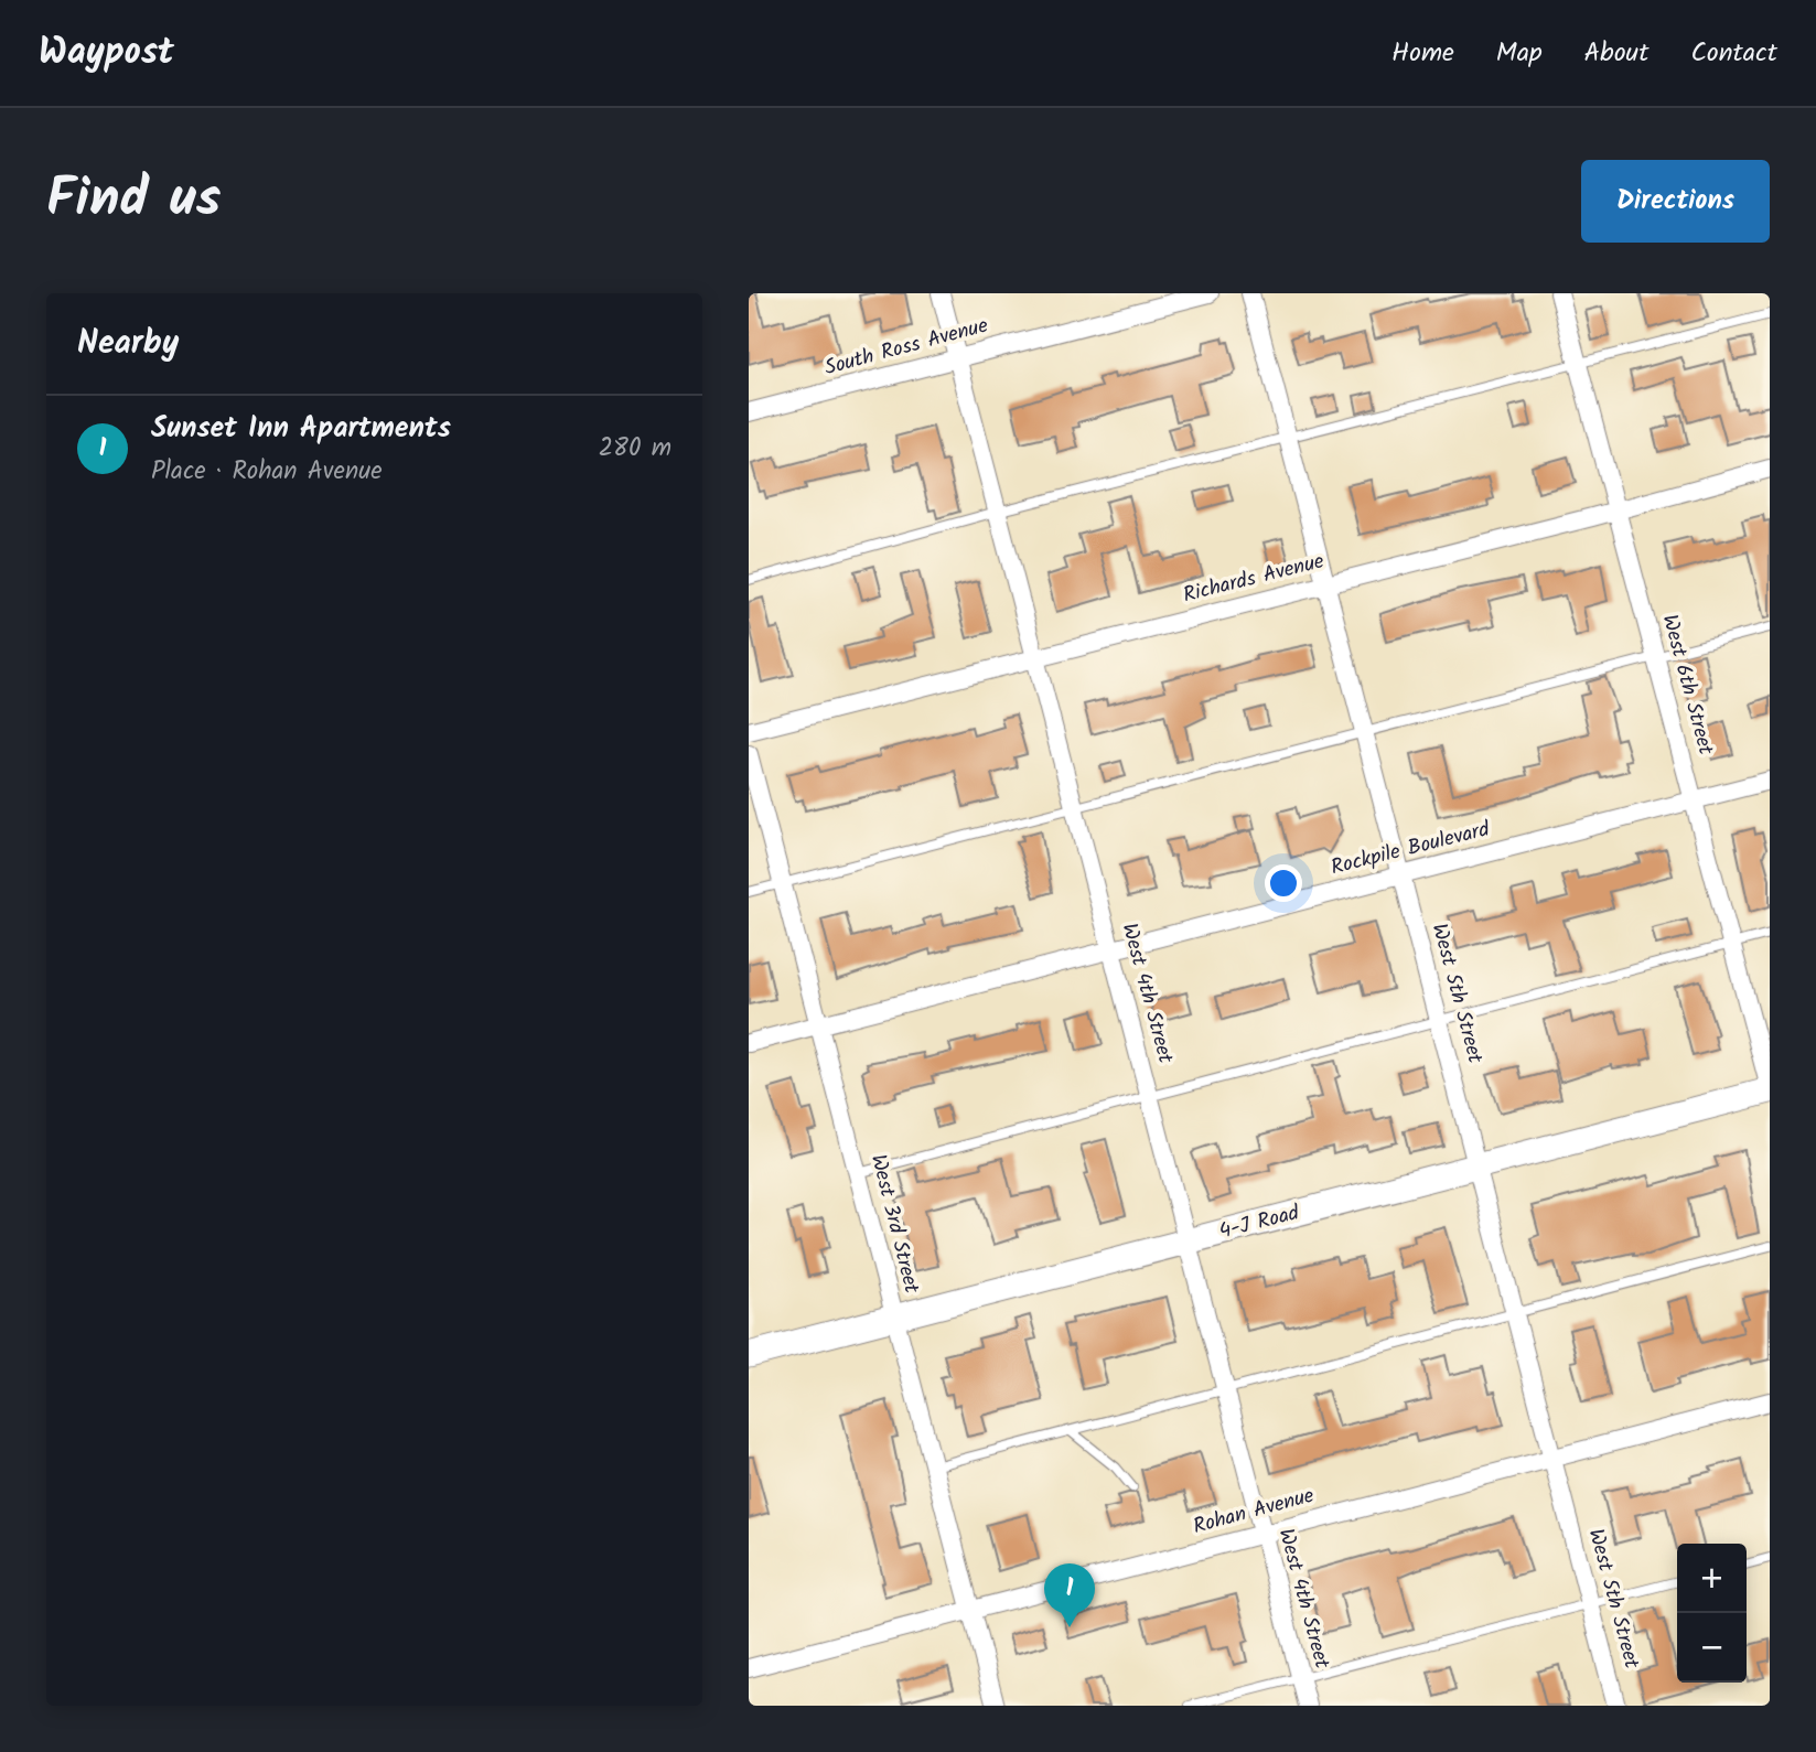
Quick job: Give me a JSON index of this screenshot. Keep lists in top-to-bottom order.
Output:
{
  "streets": {
    "main road": ["4-J Road"],
    "street": [
      "South Ross Avenue",
      "Richards Avenue",
      "West 6th Street",
      "Rockpile Boulevard",
      "West 4th Street",
      "West 5th Street",
      "West 3rd Street",
      "Rohan Avenue"
    ]
  },
  "crossings": [
    ["South Ross Avenue", "West 4th Street"],
    ["Richards Avenue", "West 6th Street"],
    ["Richards Avenue", "West 4th Street"],
    ["Richards Avenue", "West 5th Street"],
    ["West 6th Street", "Rockpile Boulevard"],
    ["West 6th Street", "4-J Road"],
    ["Rockpile Boulevard", "West 4th Street"],
    ["Rockpile Boulevard", "West 5th Street"],
    ["Rockpile Boulevard", "West 3rd Street"],
    ["West 4th Street", "4-J Road"],
    ["West 4th Street", "Rohan Avenue"],
    ["West 5th Street", "4-J Road"],
    ["West 5th Street", "Rohan Avenue"],
    ["4-J Road", "West 3rd Street"],
    ["West 3rd Street", "Rohan Avenue"]
  ],
  "page": {
    "header": "Waypost",
    "nav": [
      "Home",
      "Map",
      "About",
      "Contact"
    ],
    "title": "Find us",
    "buttons": "Directions",
    "heading": "Nearby",
    "list": [
      {
        "mark": "1",
        "name": "Sunset Inn Apartments",
        "note": "Place · Rohan Avenue",
        "value": "280 m"
      }
    ],
    "map_buttons": ["+", "−"],
    "pins": "1"
  }
}
